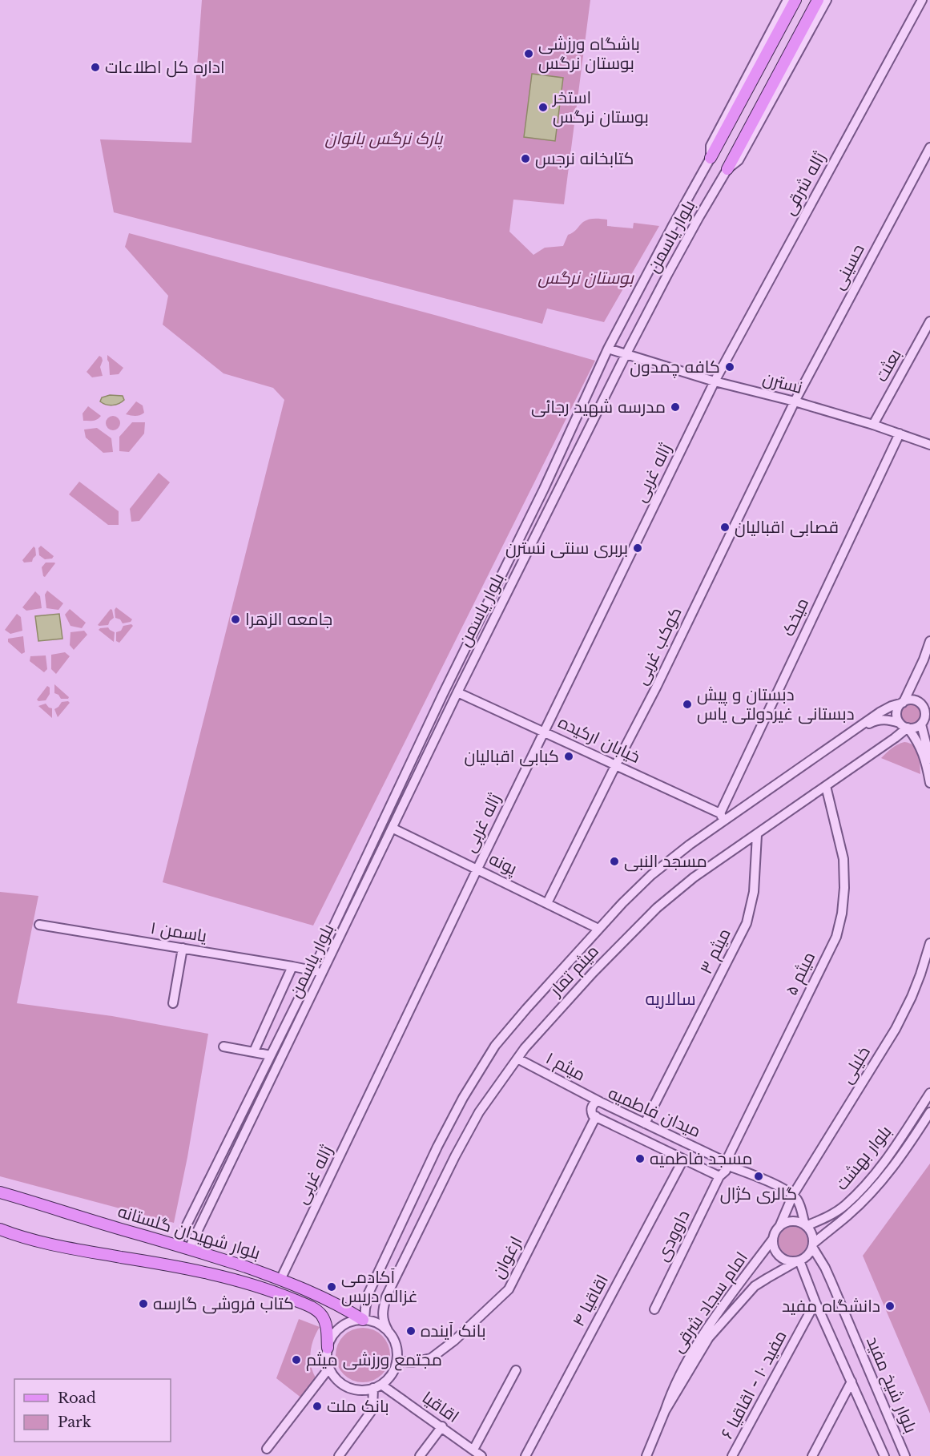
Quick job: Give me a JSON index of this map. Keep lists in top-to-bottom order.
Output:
{
  "streets": {
    "main road": ["بلوار شهیدان گلستانه"],
    "street": [
      "ژاله شرقی",
      "بلوار یاسمن",
      "حسینی",
      "بعثت",
      "نسترن",
      "ژاله غربی",
      "میخک",
      "کوکب غربی",
      "خیابان ارکیده",
      "پونه",
      "یاسمن ۱",
      "میثم ۳",
      "میثم تمار",
      "میثم ۵",
      "خلیلی",
      "میثم ۱",
      "میدان فاطمیه",
      "بلوار بهشت",
      "داوودی",
      "ارغوان",
      "اقاقیا ۴",
      "امام سجاد شرقی",
      "مفید ۱۰ - اقاقیا ۶",
      "بلوار شیخ مفید",
      "اقاقیا"
    ]
  },
  "crossings": [
    ["ژاله شرقی", "نسترن"],
    ["ژاله شرقی", "ژاله غربی"],
    ["بلوار یاسمن", "نسترن"],
    ["بلوار یاسمن", "خیابان ارکیده"],
    ["بلوار یاسمن", "پونه"],
    ["بلوار یاسمن", "یاسمن ۱"],
    ["بلوار یاسمن", "بلوار شهیدان گلستانه"],
    ["حسینی", "نسترن"],
    ["حسینی", "کوکب غربی"],
    ["بعثت", "نسترن"],
    ["نسترن", "ژاله غربی"],
    ["نسترن", "میخک"],
    ["نسترن", "کوکب غربی"],
    ["ژاله غربی", "خیابان ارکیده"],
    ["ژاله غربی", "پونه"],
    ["ژاله غربی", "بلوار شهیدان گلستانه"],
    ["میخک", "خیابان ارکیده"],
    ["میخک", "میثم تمار"],
    ["کوکب غربی", "خیابان ارکیده"],
    ["کوکب غربی", "پونه"],
    ["خیابان ارکیده", "میثم تمار"],
    ["پونه", "میثم تمار"],
    ["میثم ۳", "میثم تمار"],
    ["میثم ۳", "میدان فاطمیه"],
    ["میثم تمار", "میثم ۵"],
    ["میثم تمار", "میثم ۱"],
    ["میثم تمار", "بلوار شهیدان گلستانه"],
    ["میثم تمار", "ارغوان"],
    ["میثم تمار", "اقاقیا"],
    ["میثم ۵", "میدان فاطمیه"],
    ["خلیلی", "میدان فاطمیه"],
    ["خلیلی", "بلوار بهشت"],
    ["خلیلی", "امام سجاد شرقی"],
    ["خلیلی", "بلوار شیخ مفید"],
    ["میثم ۱", "میدان فاطمیه"],
    ["میدان فاطمیه", "داوودی"],
    ["میدان فاطمیه", "ارغوان"],
    ["میدان فاطمیه", "اقاقیا ۴"],
    ["بلوار بهشت", "امام سجاد شرقی"],
    ["بلوار بهشت", "بلوار شیخ مفید"],
    ["بلوار شهیدان گلستانه", "ارغوان"],
    ["بلوار شهیدان گلستانه", "اقاقیا"],
    ["ارغوان", "اقاقیا"],
    ["امام سجاد شرقی", "بلوار شیخ مفید"],
    ["مفید ۱۰ - اقاقیا ۶", "بلوار شیخ مفید"]
  ],
  "districts": ["سالاریه"],
  "parks": ["پارک نرگس بانوان", "بوستان نرگس"],
  "places": [
    "باشگاه ورزشی بوستان نرگس",
    "اداره کل اطلاعات",
    "استخر بوستان نرگس",
    "کتابخانه نرجس",
    "کافه چمدون",
    "مدرسه شهید رجائی",
    "قصابی اقبالیان",
    "بربری سنتی نسترن",
    "جامعه الزهرا",
    "دبستان و پیش دبستانی غیردولتی یاس",
    "کبابی اقبالیان",
    "مسجد النبی",
    "مسجد فاطمیه",
    "گالری کژال",
    "آکادمی غزاله دریس",
    "کتاب فروشی گارسه",
    "دانشگاه مفید",
    "بانک آینده",
    "مجتمع ورزشی میثم",
    "بانک ملت"
  ],
  "legend": ["Road", "Park"]
}
